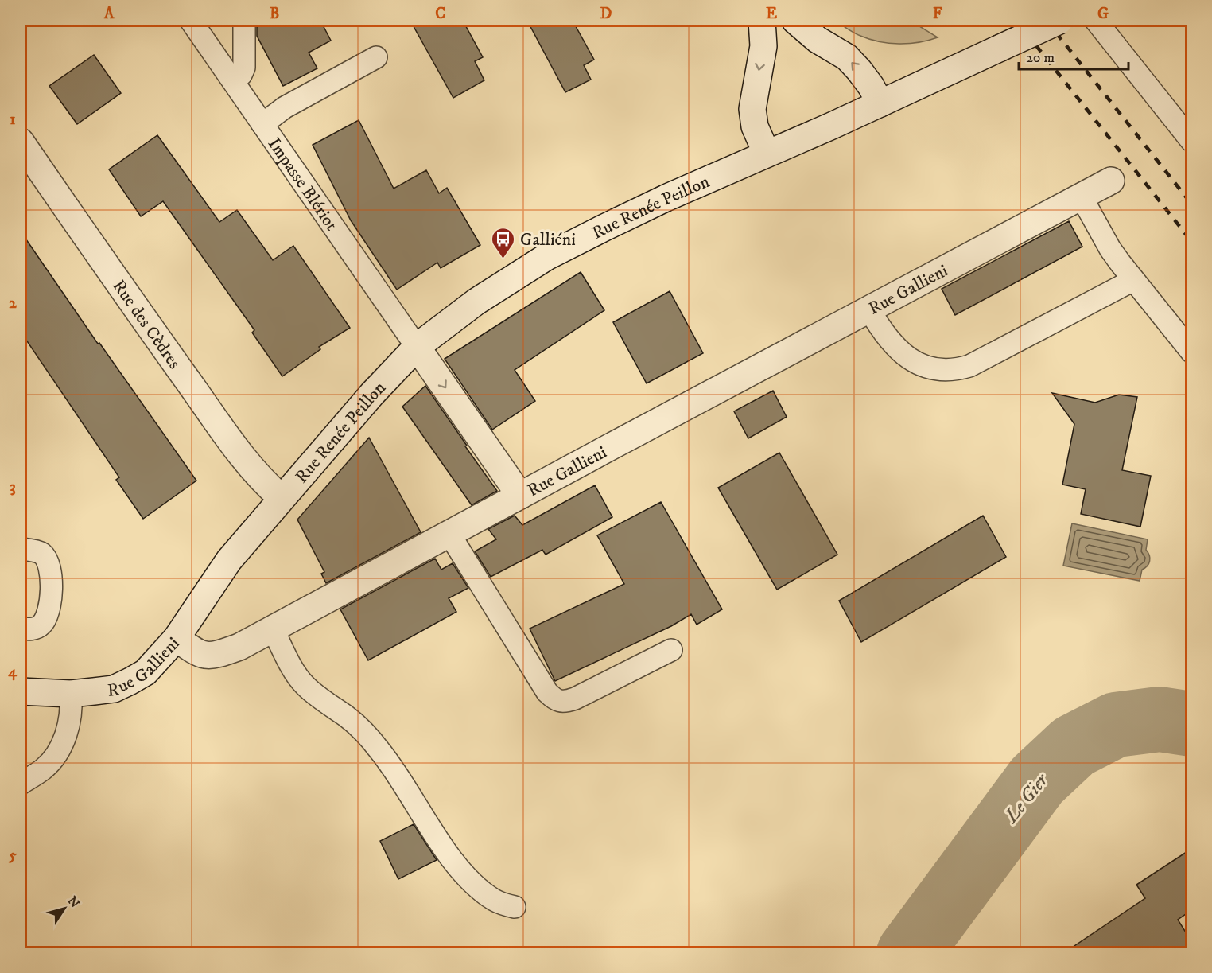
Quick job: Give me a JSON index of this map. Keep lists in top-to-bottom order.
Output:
{
  "streets": {
    "street": ["Rue Renée Peillon", "Rue Gallieni", "Rue des Cèdres"],
    "lane": ["Impasse Blériot"]
  },
  "crossings": [
    ["Impasse Blériot", "Rue Renée Peillon"],
    ["Rue Renée Peillon", "Rue Gallieni"],
    ["Rue Renée Peillon", "Rue des Cèdres"]
  ],
  "water": ["Le Gier"],
  "places": {
    "bus stop": ["Galliéni"]
  },
  "scale_bar": "20 m",
  "north": "top right",
  "grid": {
    "columns": [
      "A",
      "B",
      "C",
      "D",
      "E",
      "F",
      "G"
    ],
    "rows": [
      "1",
      "2",
      "3",
      "4",
      "5"
    ]
  }
}
